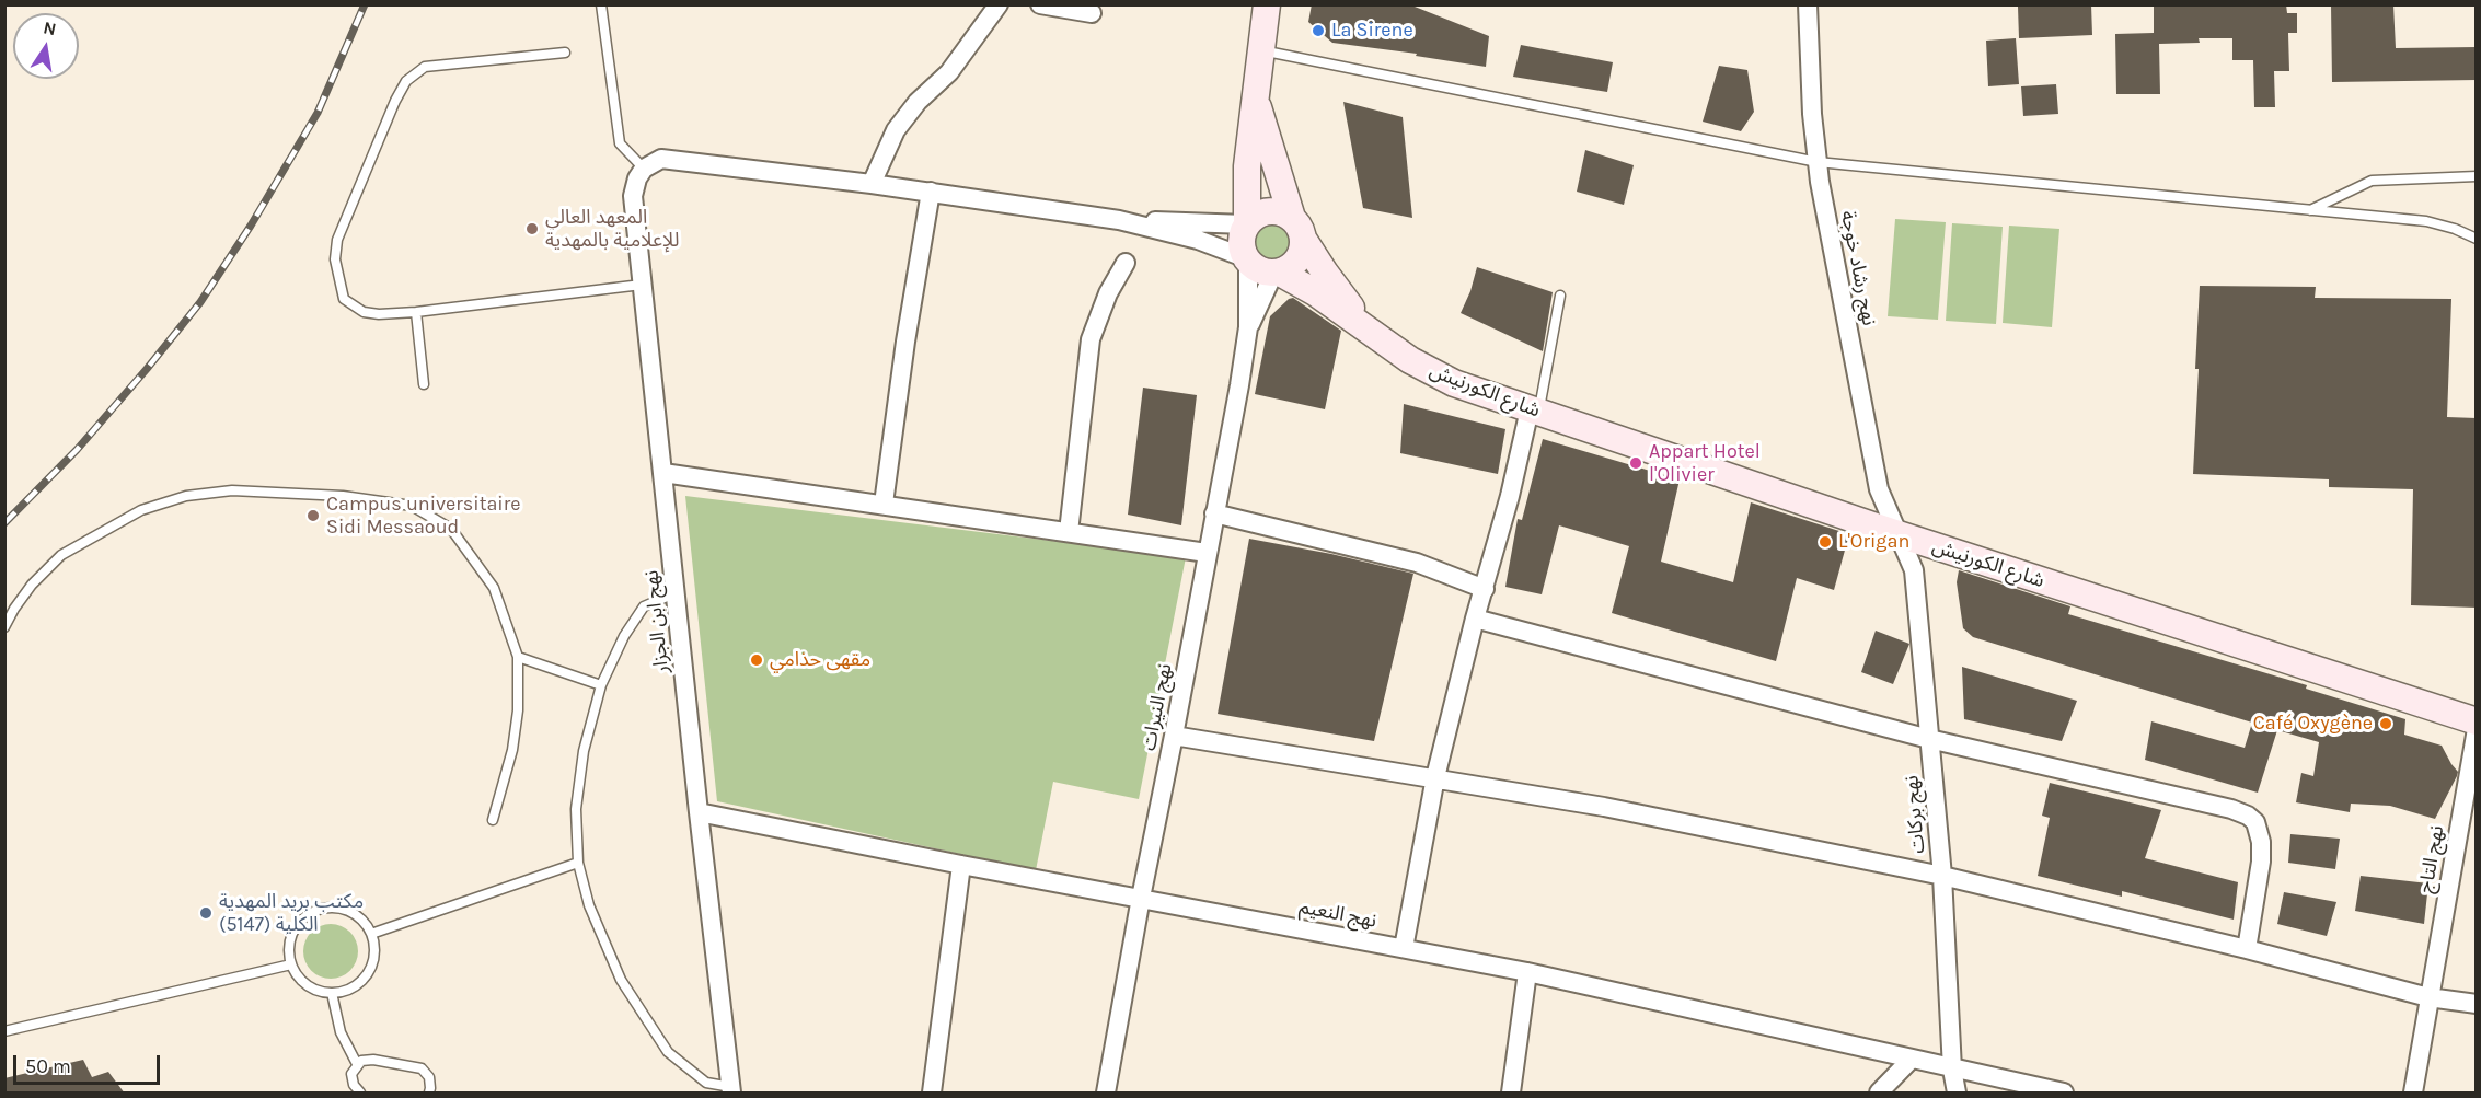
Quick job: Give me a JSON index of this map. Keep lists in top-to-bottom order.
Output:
{
  "streets": {
    "main road": ["شارع الكورنيش"],
    "street": [
      "نهج رشاد خوجة",
      "نهج ابن الجزار",
      "نهج النيرات",
      "نهج بركات",
      "نهج التاج",
      "نهج النعيم"
    ]
  },
  "crossings": [
    ["نهج رشاد خوجة", "شارع الكورنيش"],
    ["نهج رشاد خوجة", "نهج بركات"],
    ["شارع الكورنيش", "نهج بركات"],
    ["نهج ابن الجزار", "نهج النعيم"],
    ["نهج النيرات", "نهج النعيم"],
    ["نهج بركات", "نهج النعيم"]
  ],
  "places": [
    "La Sirene",
    "المعهد العالي للإعلامية بالمهدية",
    "Appart Hotel l'Olivier",
    "Campus universitaire Sidi Messaoud",
    "L'Origan",
    "مقهى حذامي",
    "Café Oxygène",
    "مكتب بريد المهدية الكلية (5147)"
  ],
  "scale_bar": "50 m",
  "north": "top"
}
